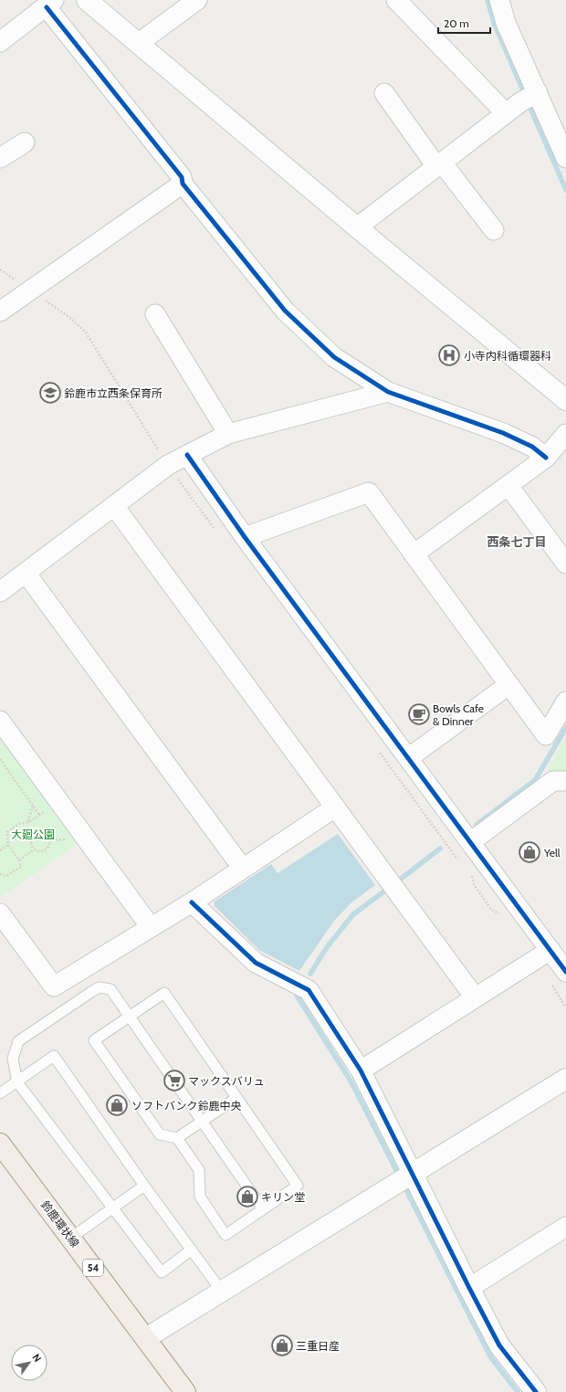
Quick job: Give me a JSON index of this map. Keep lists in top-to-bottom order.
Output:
{
  "streets": {
    "main road": ["鈴鹿環状線", "54"]
  },
  "districts": ["西条七丁目"],
  "parks": ["大廻公園"],
  "places": {
    "hospital": ["小寺内科循環器科"],
    "school or university": ["鈴鹿市立西条保育所"],
    "cafe": ["Bowls Cafe & Dinner"],
    "shop": [
      "Yell",
      "ソフトバンク鈴鹿中央",
      "キリン堂",
      "三重日産"
    ],
    "supermarket": ["マックスバリュ"]
  },
  "scale_bar": "20 m",
  "north": "top right"
}
